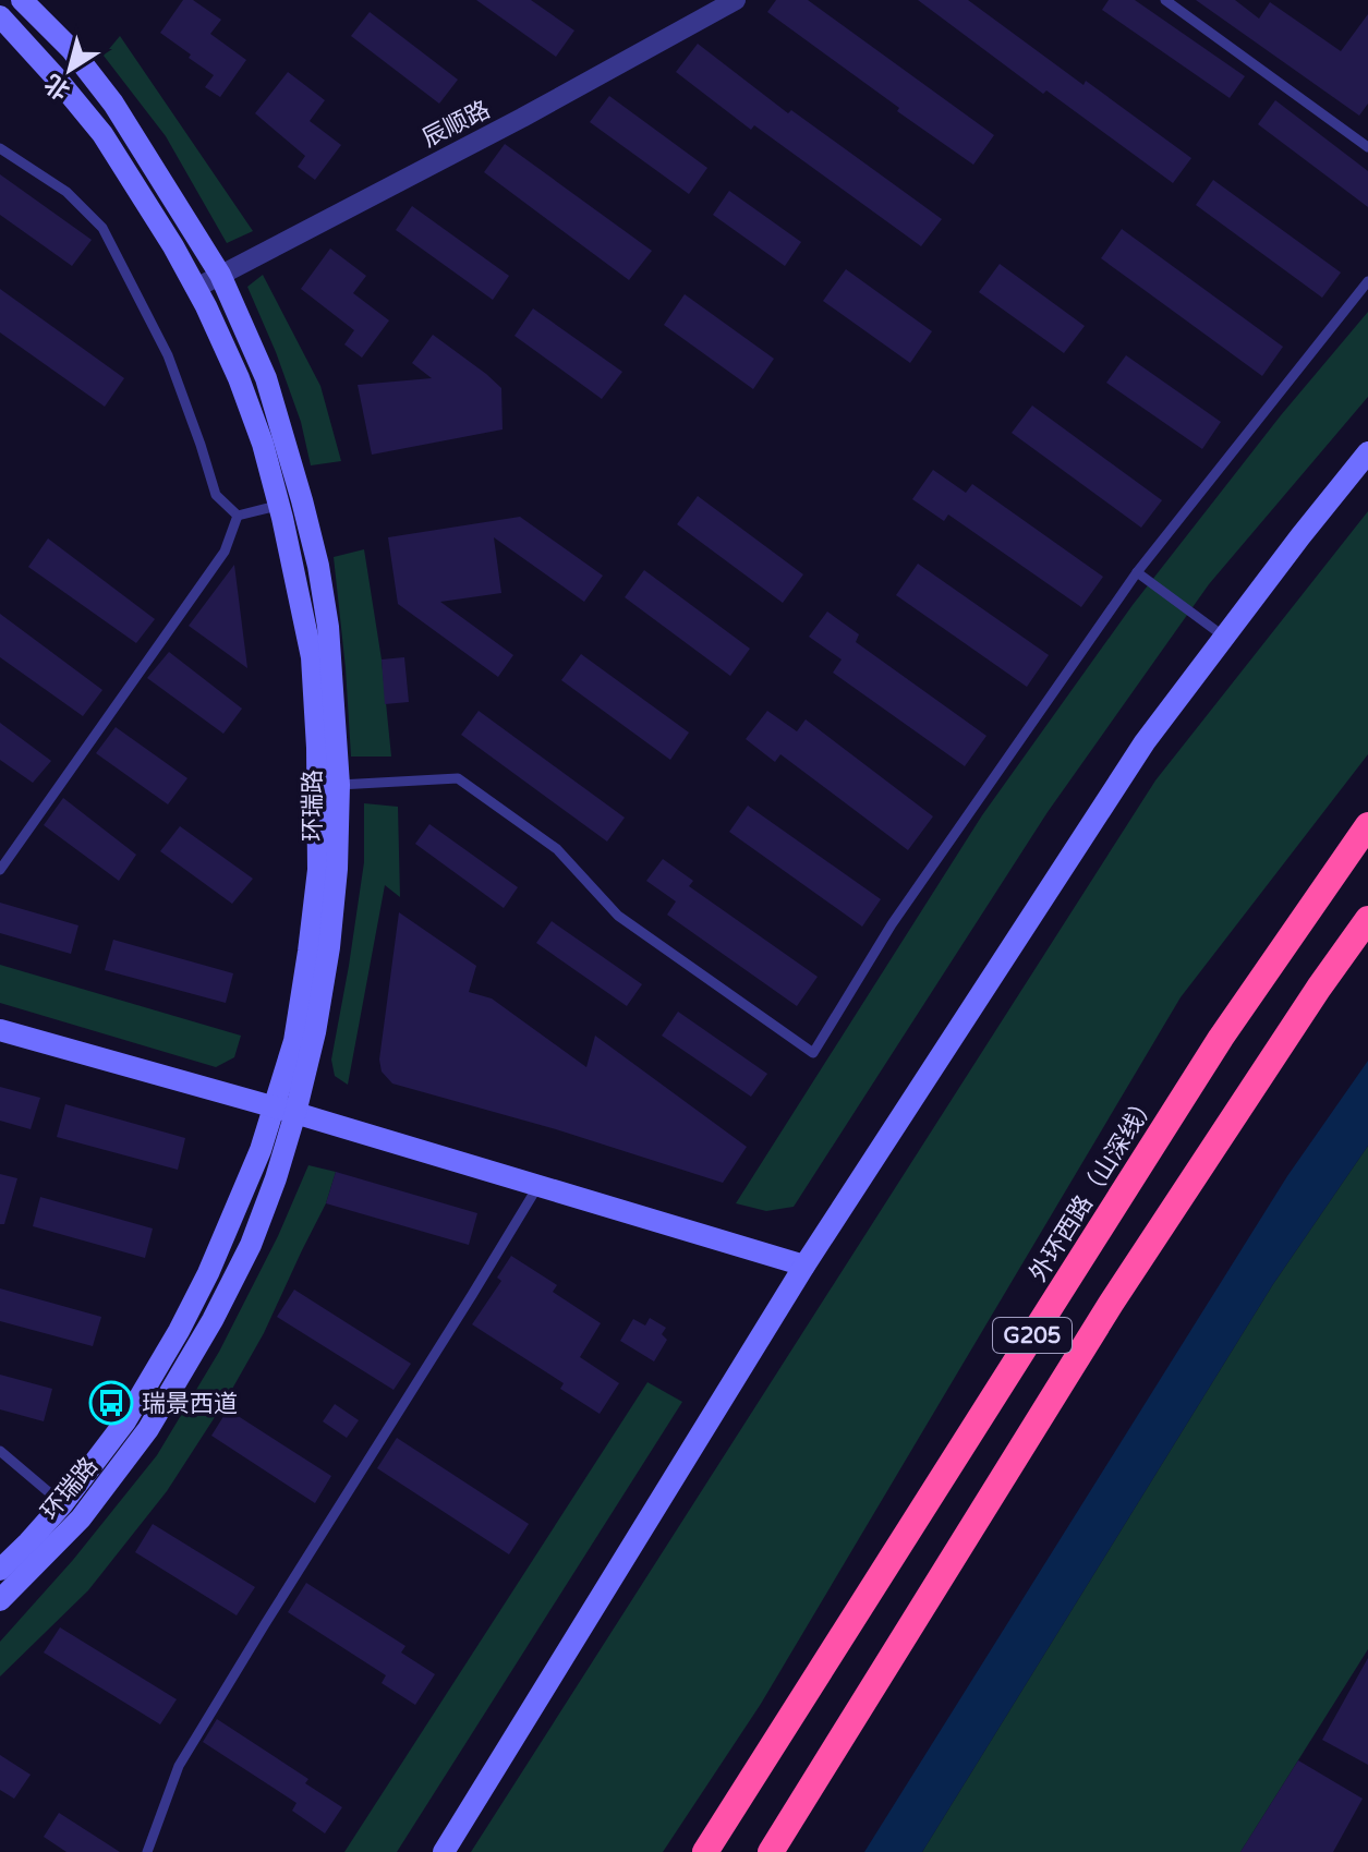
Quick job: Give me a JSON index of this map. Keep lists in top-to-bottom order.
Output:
{
  "streets": {
    "highway": ["外环西路（山深线）", "G205"],
    "main road": ["环瑞路"],
    "street": ["辰顺路"]
  },
  "crossings": [
    ["辰顺路", "环瑞路"]
  ],
  "places": {
    "bus stop": ["瑞景西道"]
  },
  "north": "bottom left"
}
